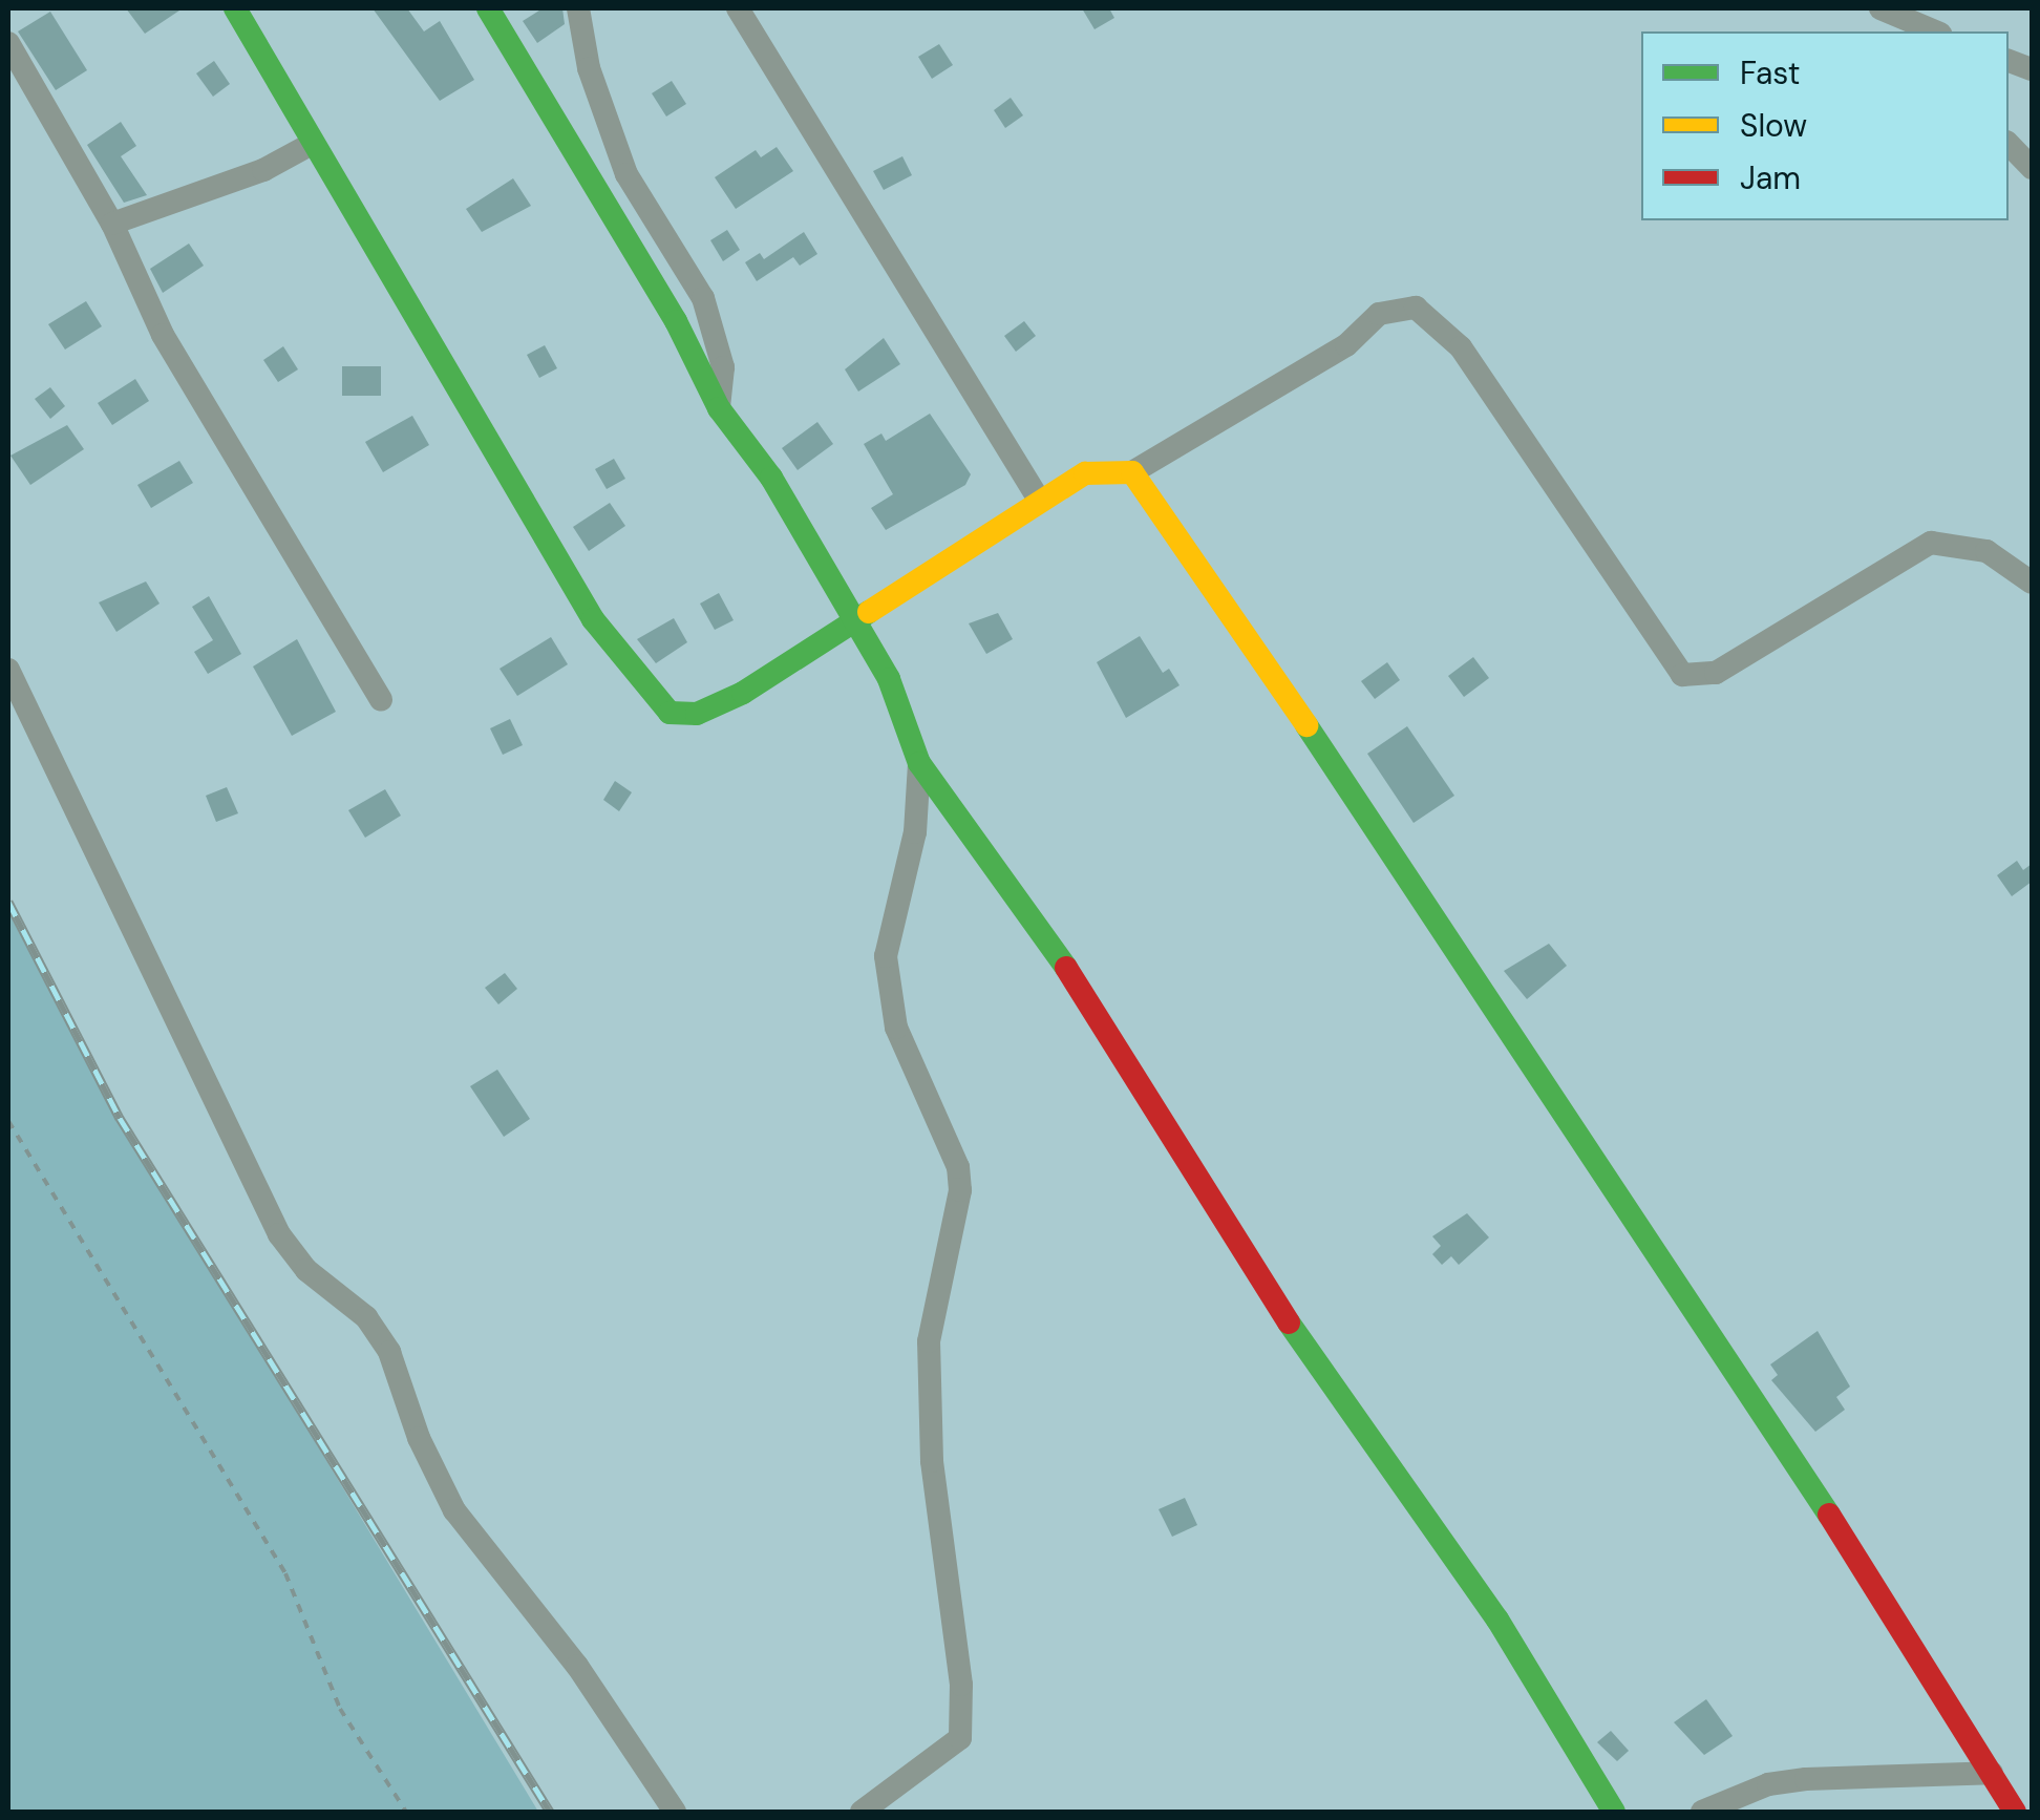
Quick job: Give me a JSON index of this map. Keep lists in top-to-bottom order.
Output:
{
  "legend": ["Fast", "Slow", "Jam"]
}
